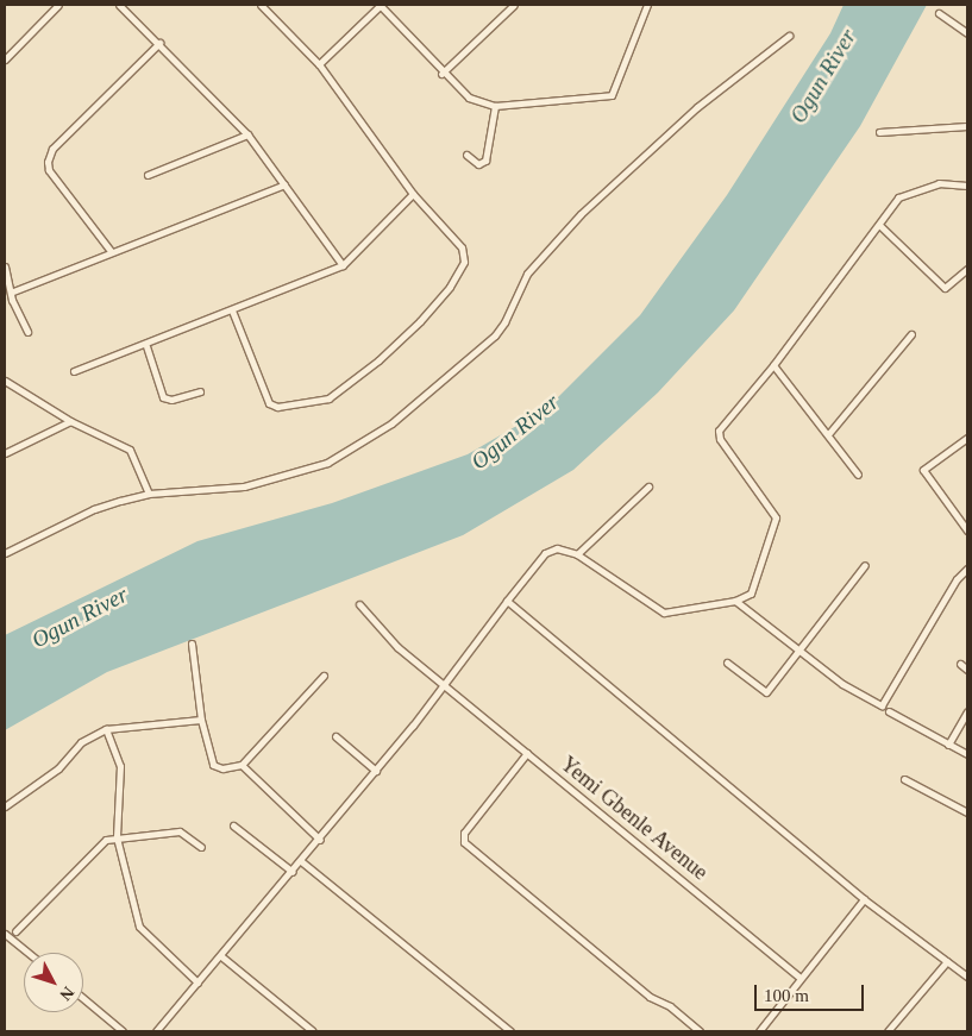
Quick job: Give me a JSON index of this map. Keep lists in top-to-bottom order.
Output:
{
  "streets": {
    "street": ["Yemi Gbenle Avenue"]
  },
  "water": ["Ogun River"],
  "scale_bar": "100 m",
  "north": "bottom right"
}
